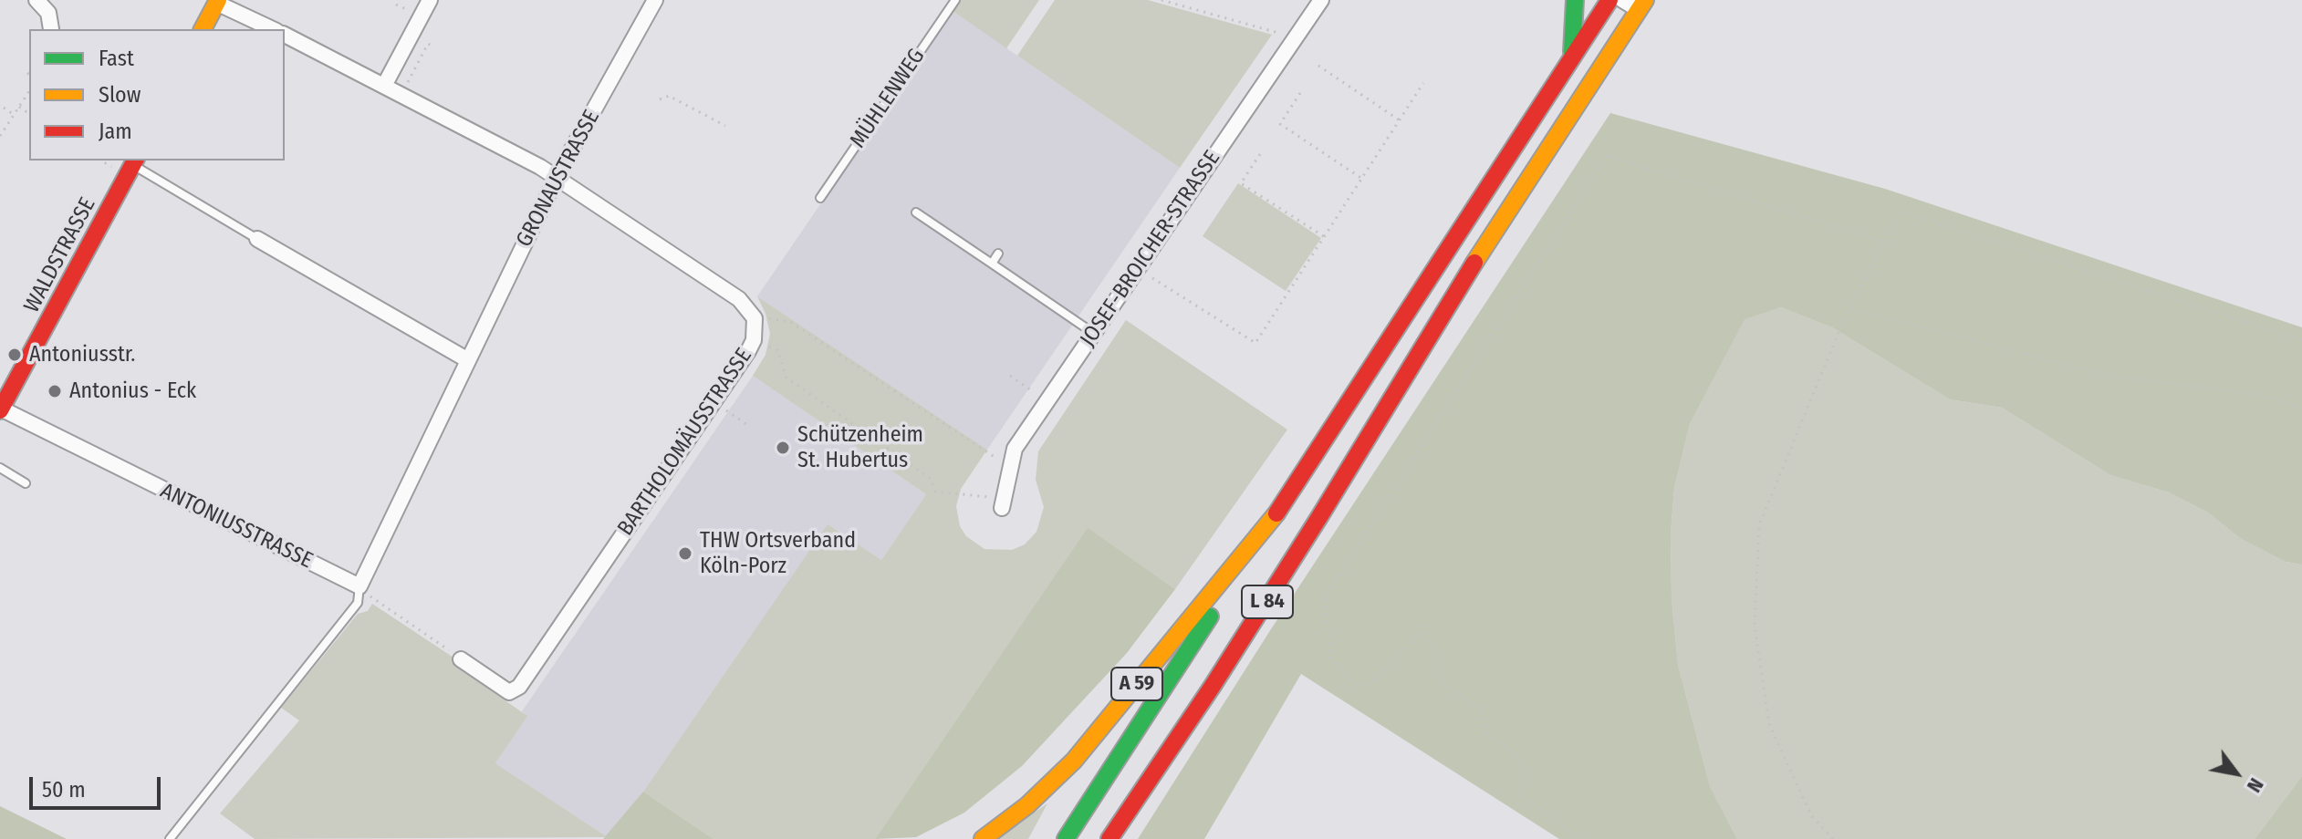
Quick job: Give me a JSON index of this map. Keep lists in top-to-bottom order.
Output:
{
  "streets": {
    "main road": ["WALDSTRASSE", "L 84", "A 59"],
    "street": [
      "GRONAUSTRASSE",
      "JOSEF-BROICHER-STRASSE",
      "BARTHOLOMÄUSSTRASSE",
      "ANTONIUSSTRASSE"
    ],
    "lane": ["MÜHLENWEG"]
  },
  "crossings": [
    ["GRONAUSTRASSE", "BARTHOLOMÄUSSTRASSE"],
    ["GRONAUSTRASSE", "ANTONIUSSTRASSE"],
    ["WALDSTRASSE", "ANTONIUSSTRASSE"],
    ["L 84", "A 59"]
  ],
  "places": [
    "Antoniusstr.",
    "Antonius - Eck",
    "Schützenheim St. Hubertus",
    "THW Ortsverband Köln-Porz"
  ],
  "legend": ["Fast", "Slow", "Jam"],
  "scale_bar": "50 m",
  "north": "bottom right"
}
